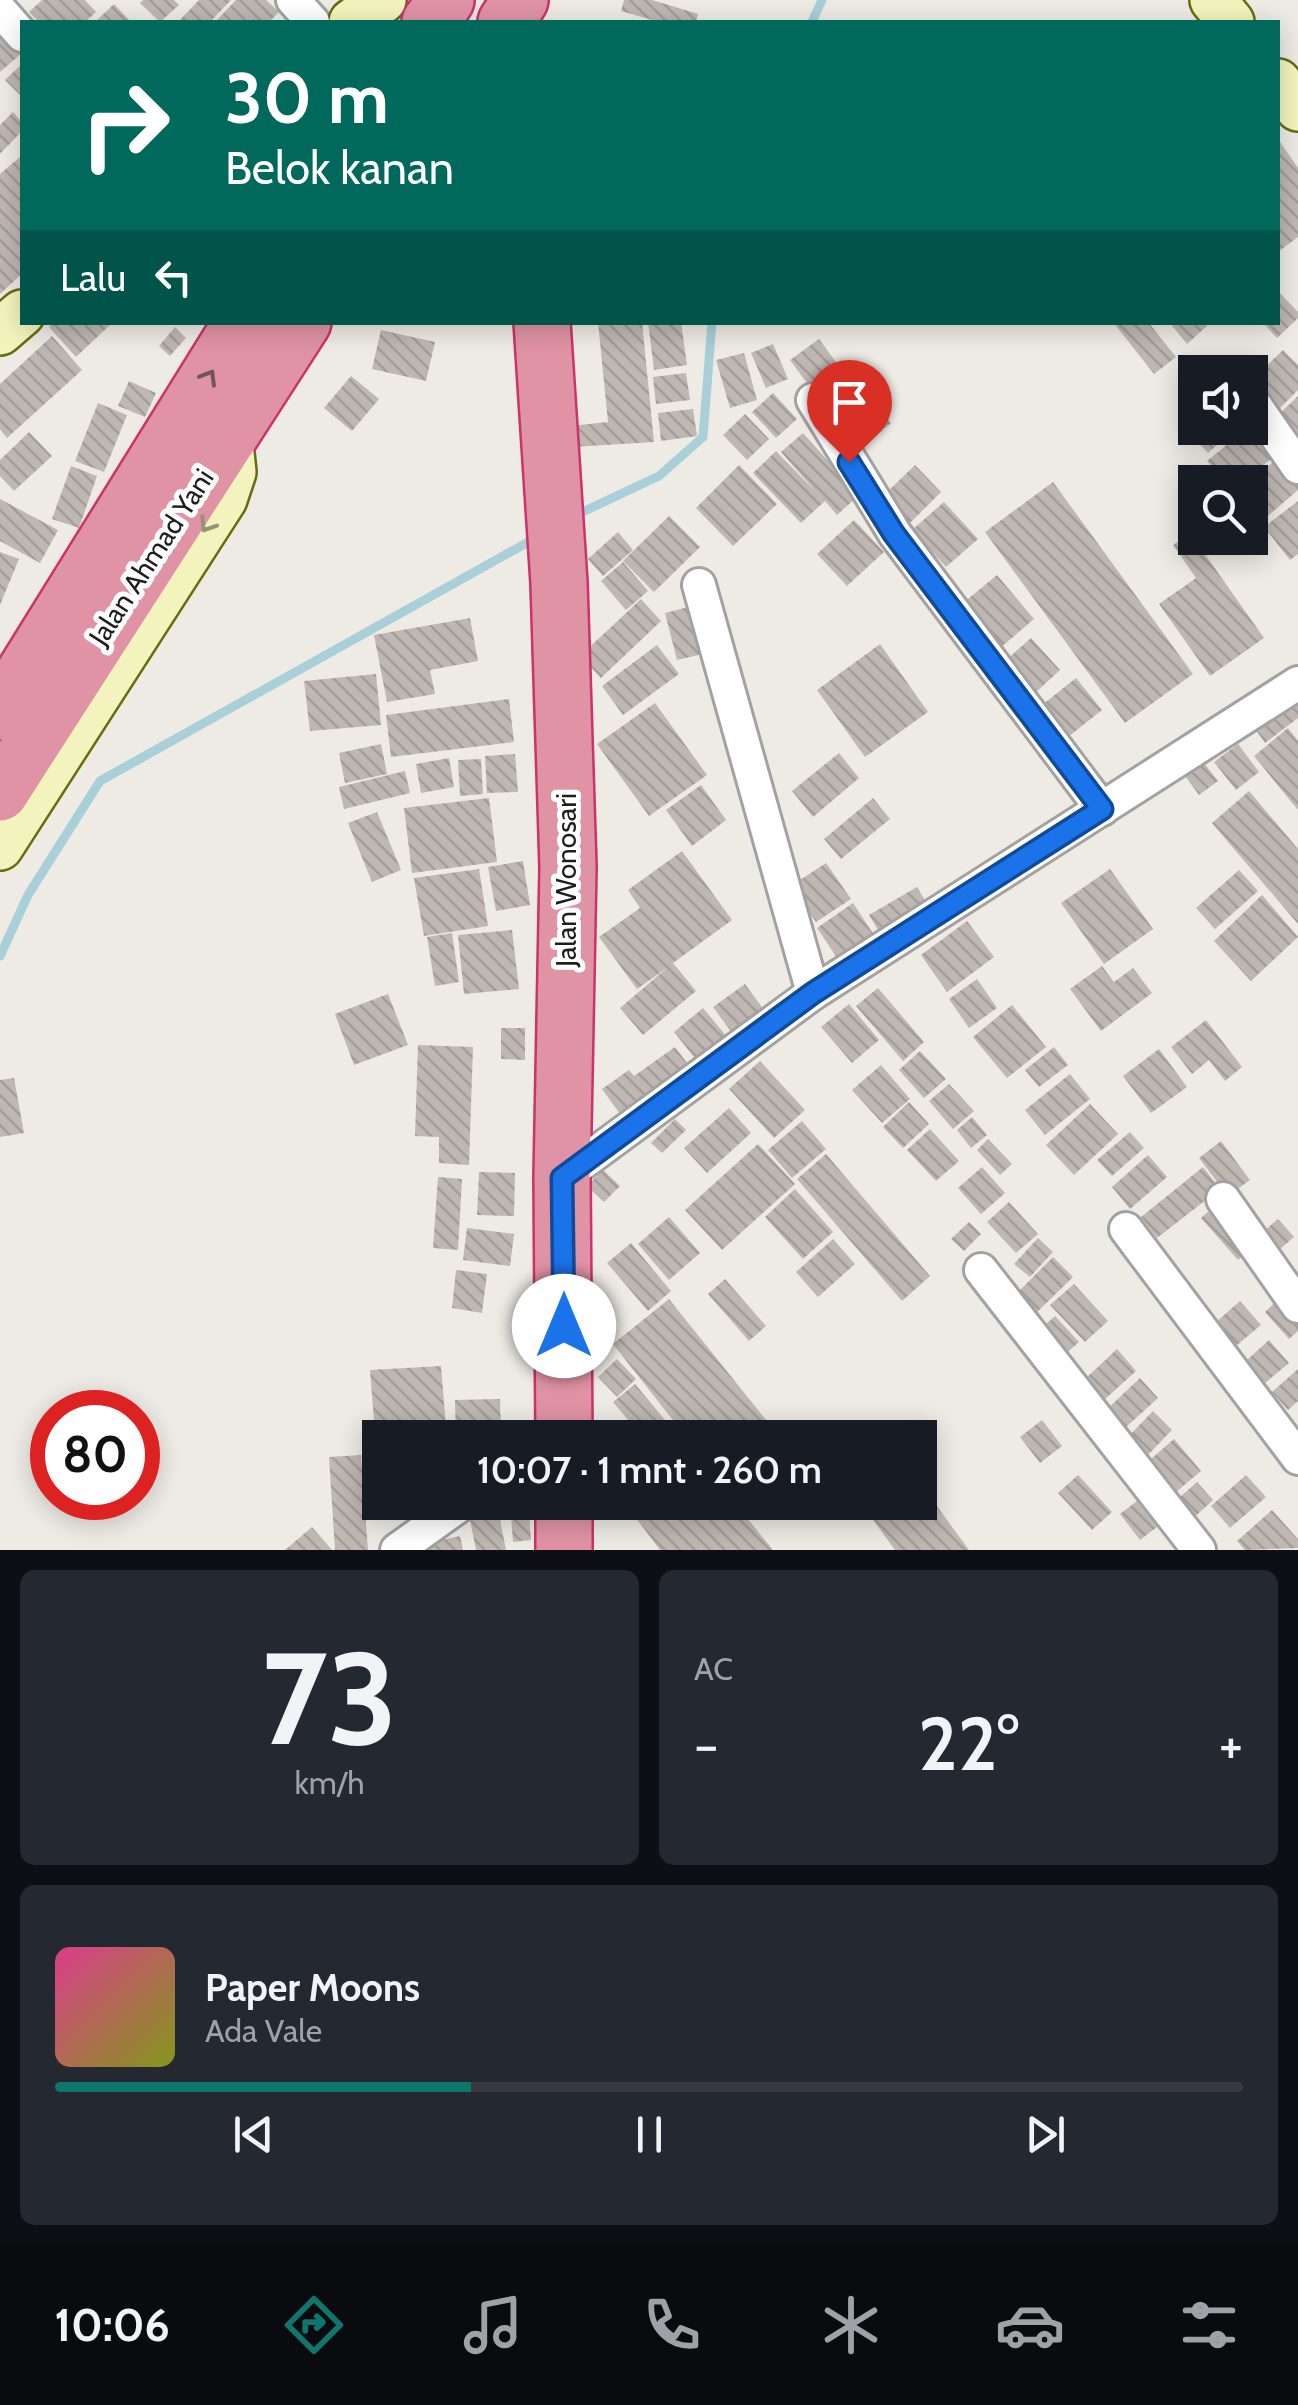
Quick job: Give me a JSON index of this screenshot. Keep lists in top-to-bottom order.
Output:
{
  "streets": {
    "highway": ["Jalan Ahmad Yani", "Jalan Wonosari"]
  },
  "page": {
    "turn": ["30 m", "Belok kanan"],
    "then": "Lalu",
    "limit": "80",
    "trip": "10:07 · 1 mnt · 260 m",
    "tile": [
      ["73", "km/h"],
      "AC"
    ],
    "heat": ["−", "22°", "+"],
    "song": ["Paper Moons", "Ada Vale"],
    "tabs": "10:06"
  }
}
